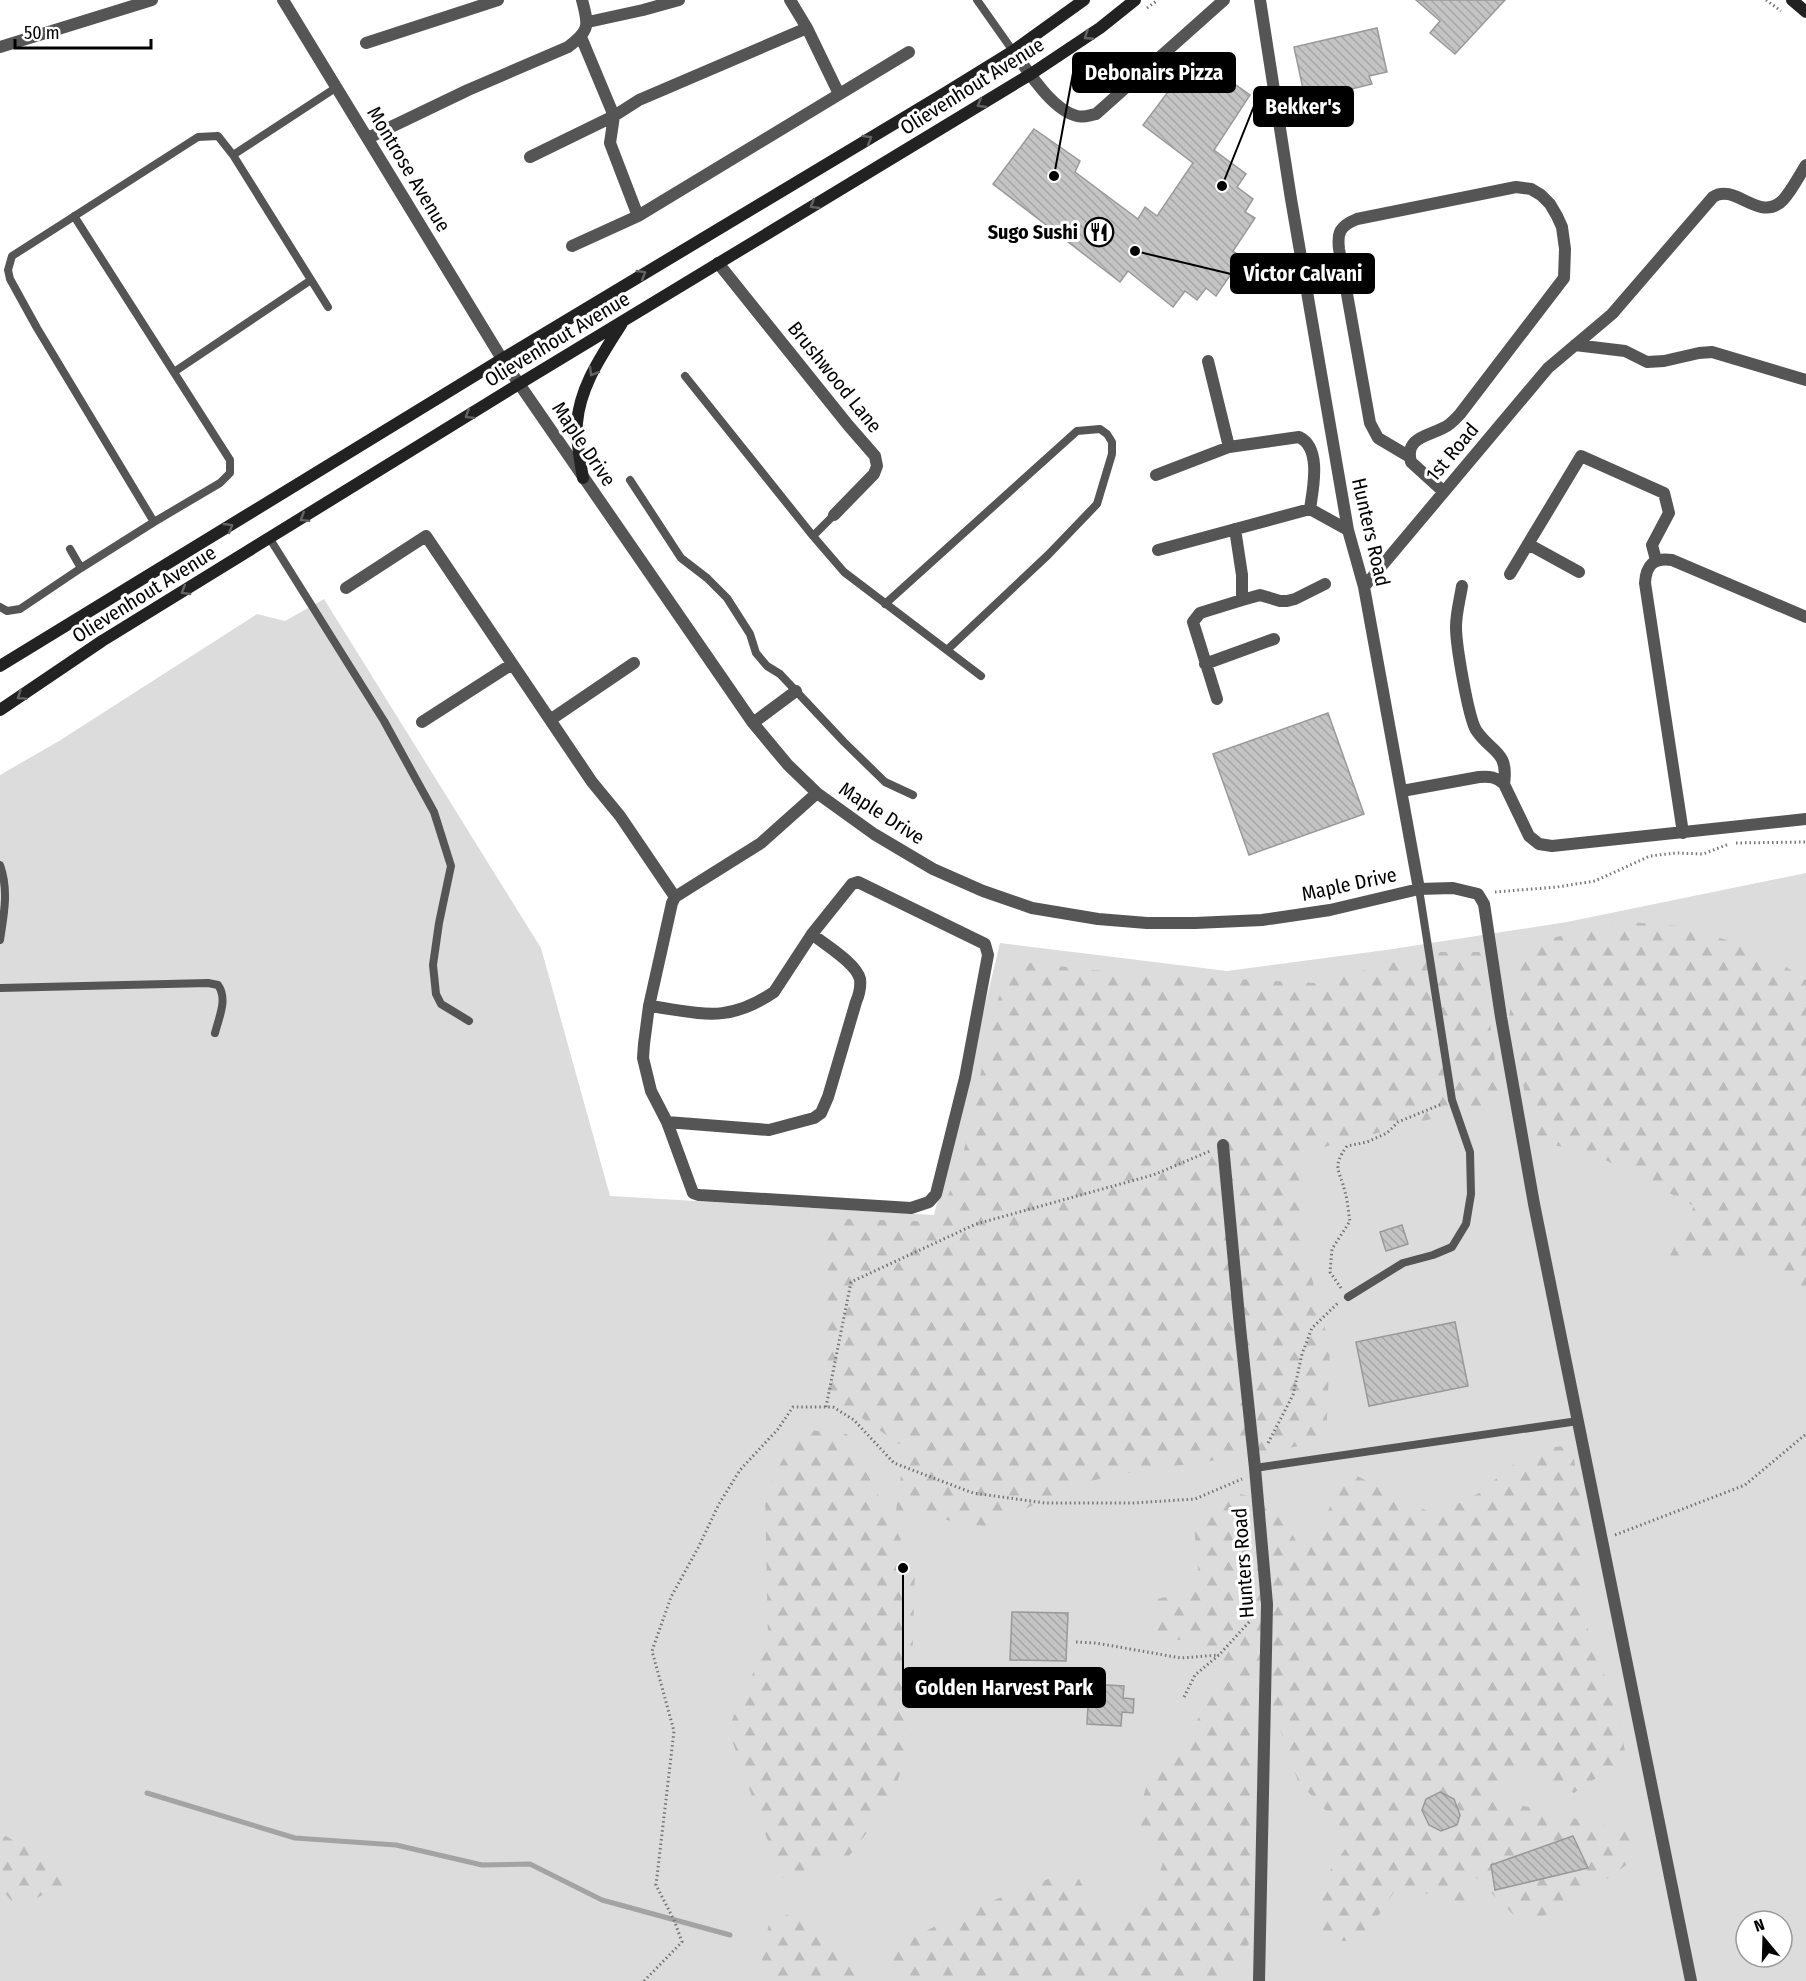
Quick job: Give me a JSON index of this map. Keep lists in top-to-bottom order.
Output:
{
  "streets": {
    "street": [
      "Olievenhout Avenue",
      "Montrose Avenue",
      "Brushwood Lane",
      "Maple Drive",
      "1st Road",
      "Hunters Road"
    ]
  },
  "crossings": [
    ["Olievenhout Avenue", "Montrose Avenue"],
    ["Olievenhout Avenue", "Brushwood Lane"],
    ["Olievenhout Avenue", "Maple Drive"],
    ["Montrose Avenue", "Maple Drive"],
    ["Maple Drive", "Hunters Road"],
    ["1st Road", "Hunters Road"]
  ],
  "places": {
    "other": [
      "Debonairs Pizza",
      "Bekker's",
      "Victor Calvani",
      "Golden Harvest Park"
    ],
    "restaurant": ["Sugo Sushi"]
  },
  "scale_bar": "50 m",
  "north": "top"
}
